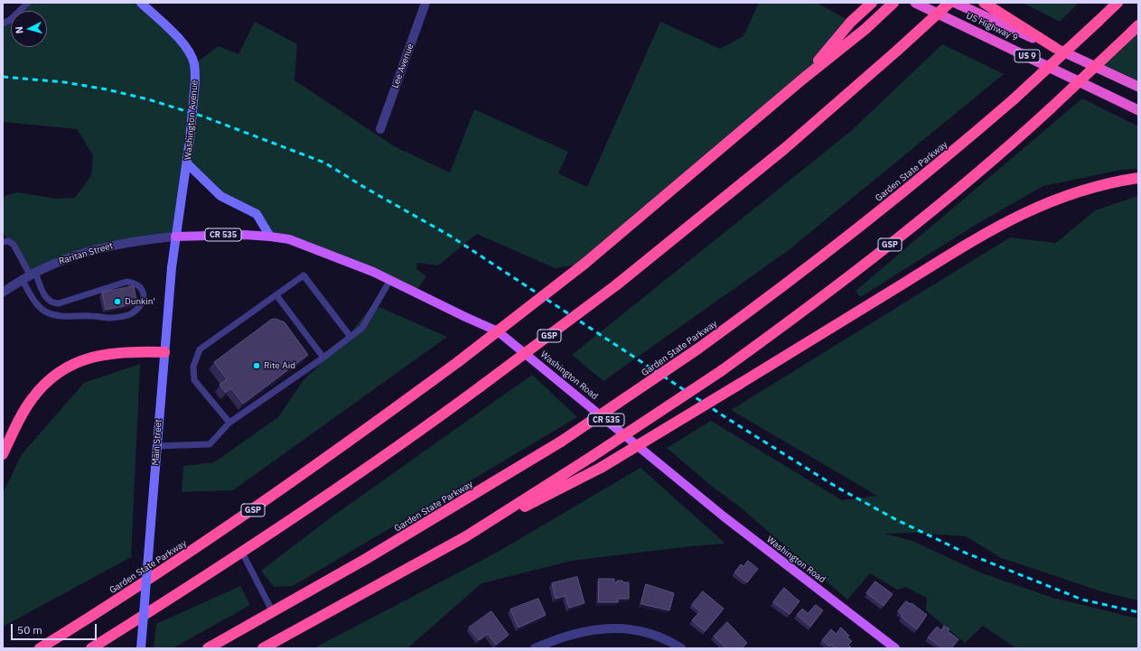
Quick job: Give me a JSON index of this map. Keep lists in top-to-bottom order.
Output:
{
  "streets": {
    "highway": [
      "US Highway 9",
      "US 9",
      "Garden State Parkway",
      "GSP"
    ],
    "main road": [
      "Washington Avenue",
      "CR 535",
      "Washington Road",
      "Main Street"
    ],
    "street": ["Lee Avenue", "Raritan Street"]
  },
  "crossings": [
    ["Washington Avenue", "Raritan Street"],
    ["Washington Avenue", "Washington Road"],
    ["Washington Avenue", "Main Street"],
    ["Raritan Street", "Washington Road"],
    ["Raritan Street", "Main Street"],
    ["Washington Road", "Main Street"]
  ],
  "places": ["Dunkin'", "Rite Aid"],
  "scale_bar": "50 m",
  "north": "left"
}
